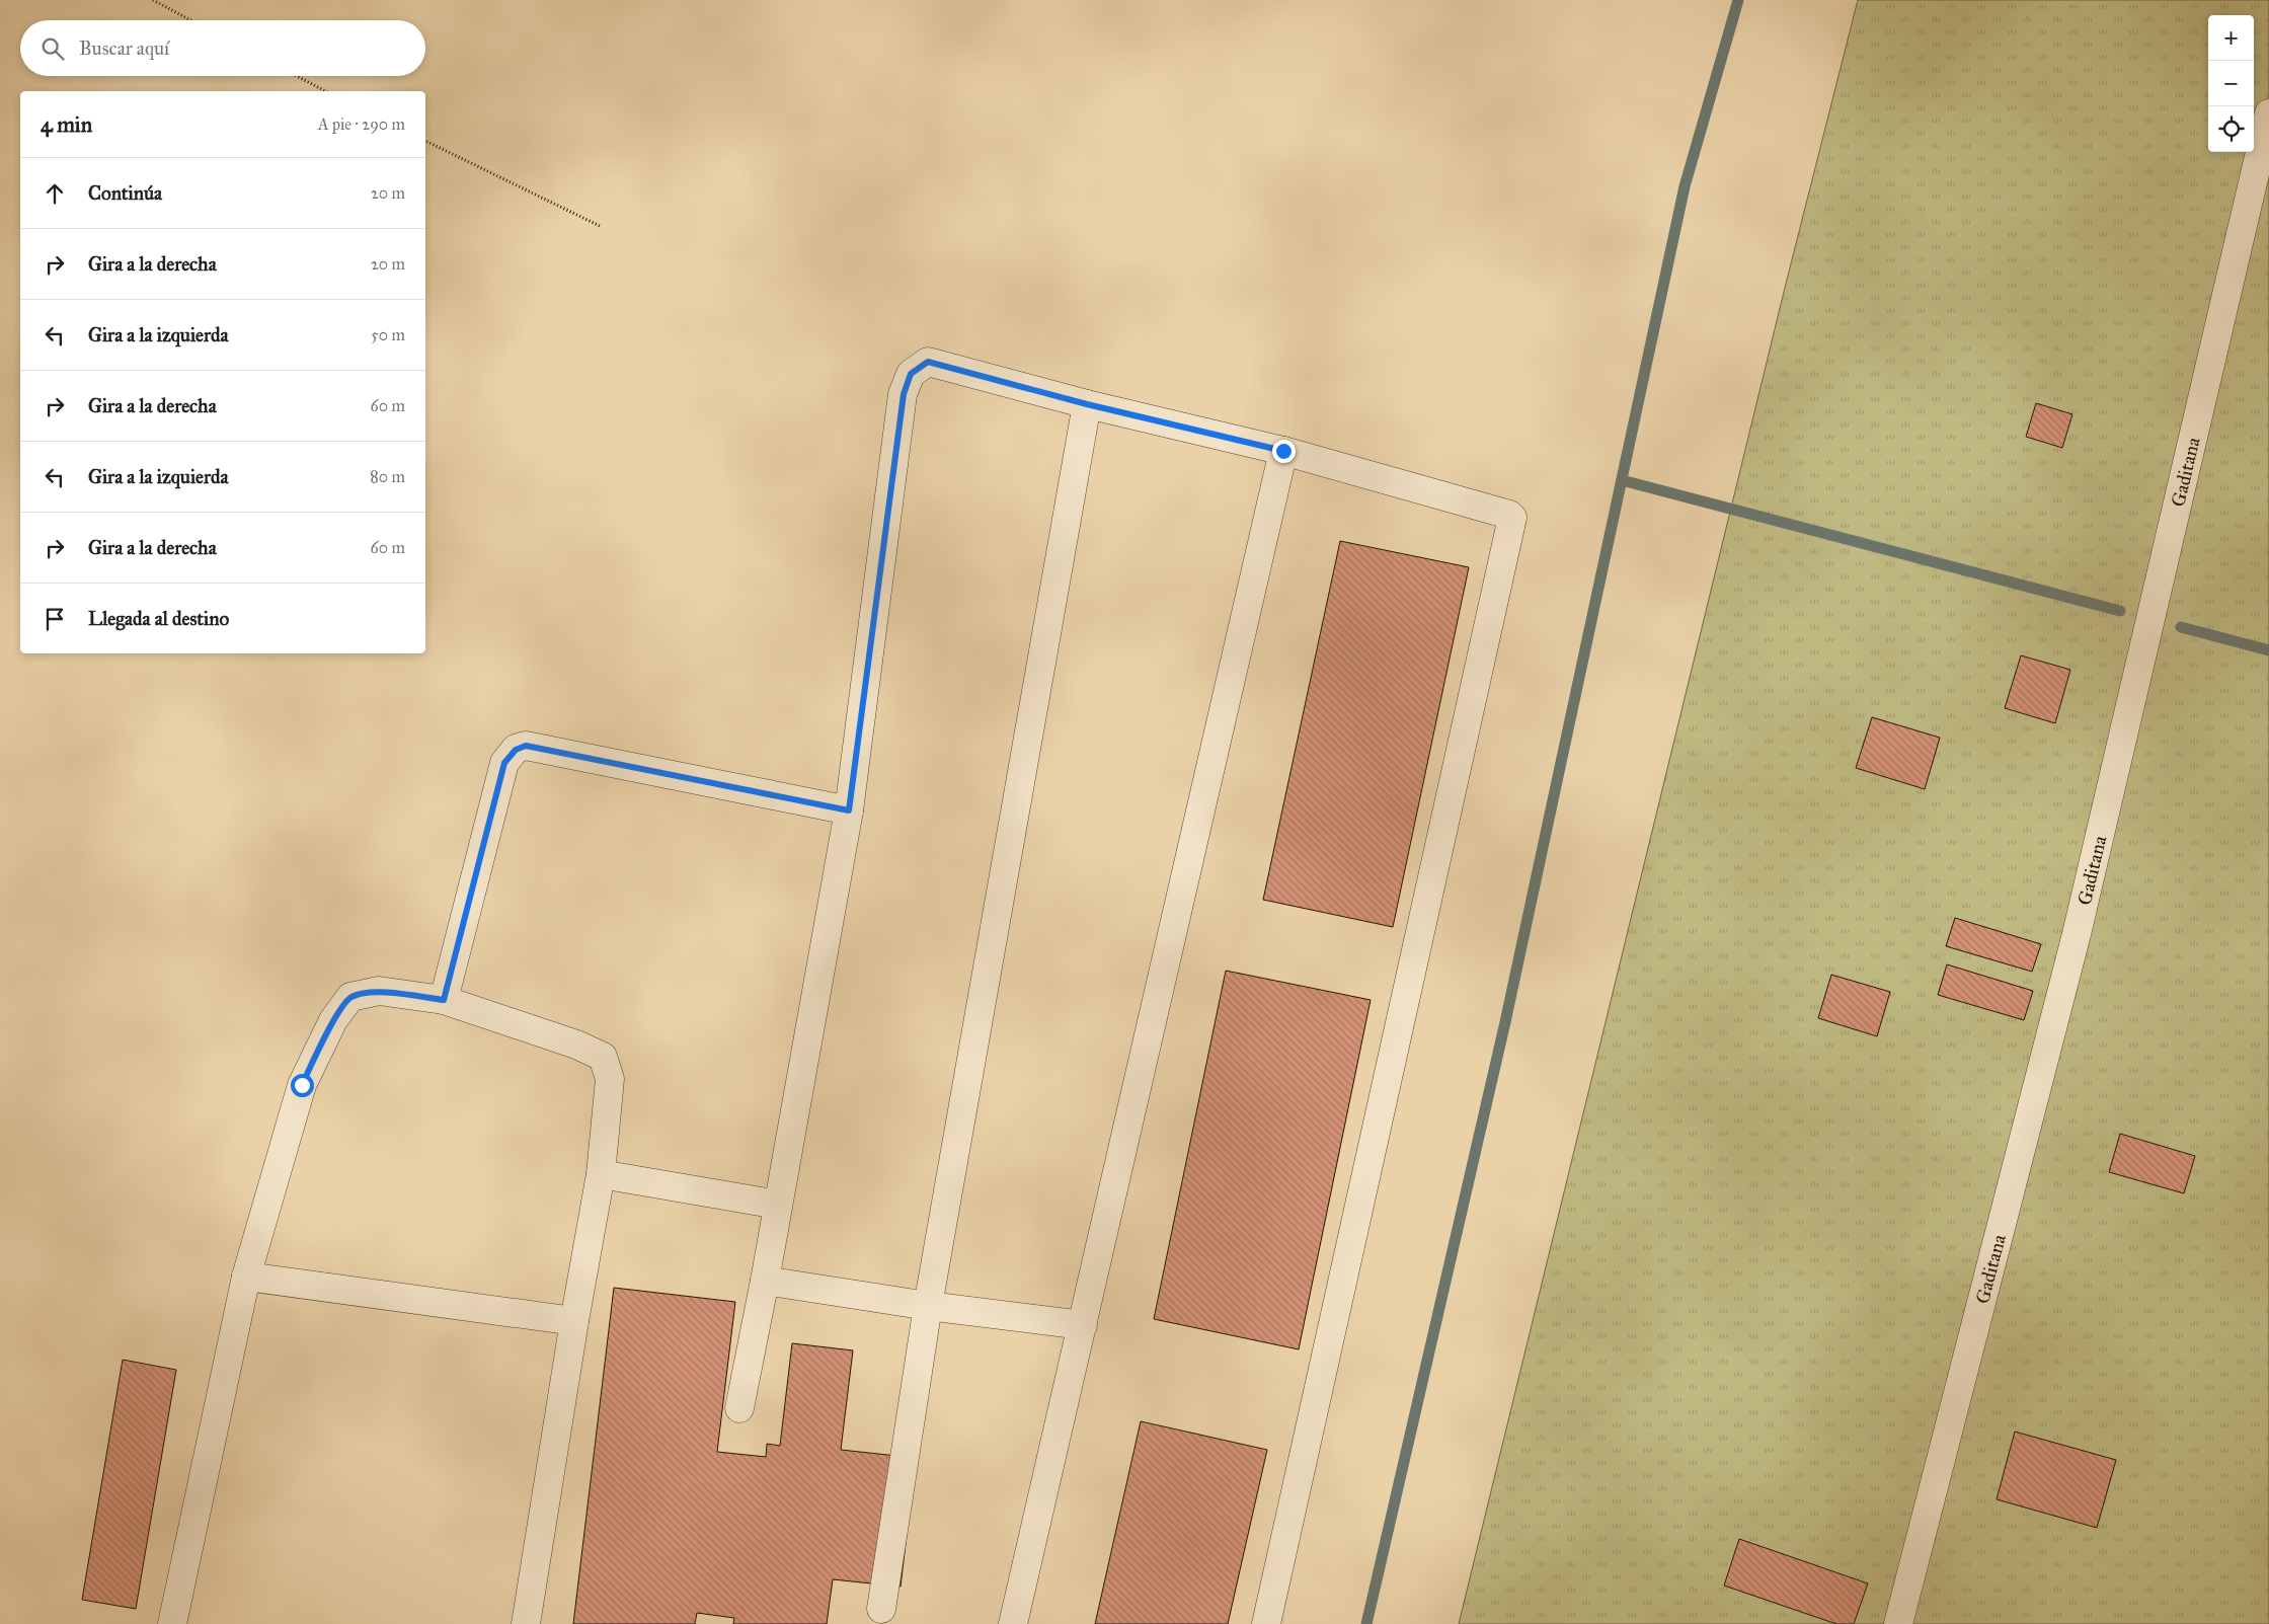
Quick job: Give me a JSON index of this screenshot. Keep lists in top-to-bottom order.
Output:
{
  "streets": {
    "street": ["Gaditana"]
  },
  "page": {
    "map_buttons": ["+", "−"],
    "search": "Buscar aquí",
    "heading": ["4 min", "A pie · 290 m"],
    "list": [
      ["Continúa", "20 m"],
      ["Gira a la derecha", "20 m"],
      ["Gira a la izquierda", "50 m"],
      ["Gira a la derecha", "60 m"],
      ["Gira a la izquierda", "80 m"],
      ["Gira a la derecha", "60 m"],
      "Llegada al destino"
    ]
  }
}
